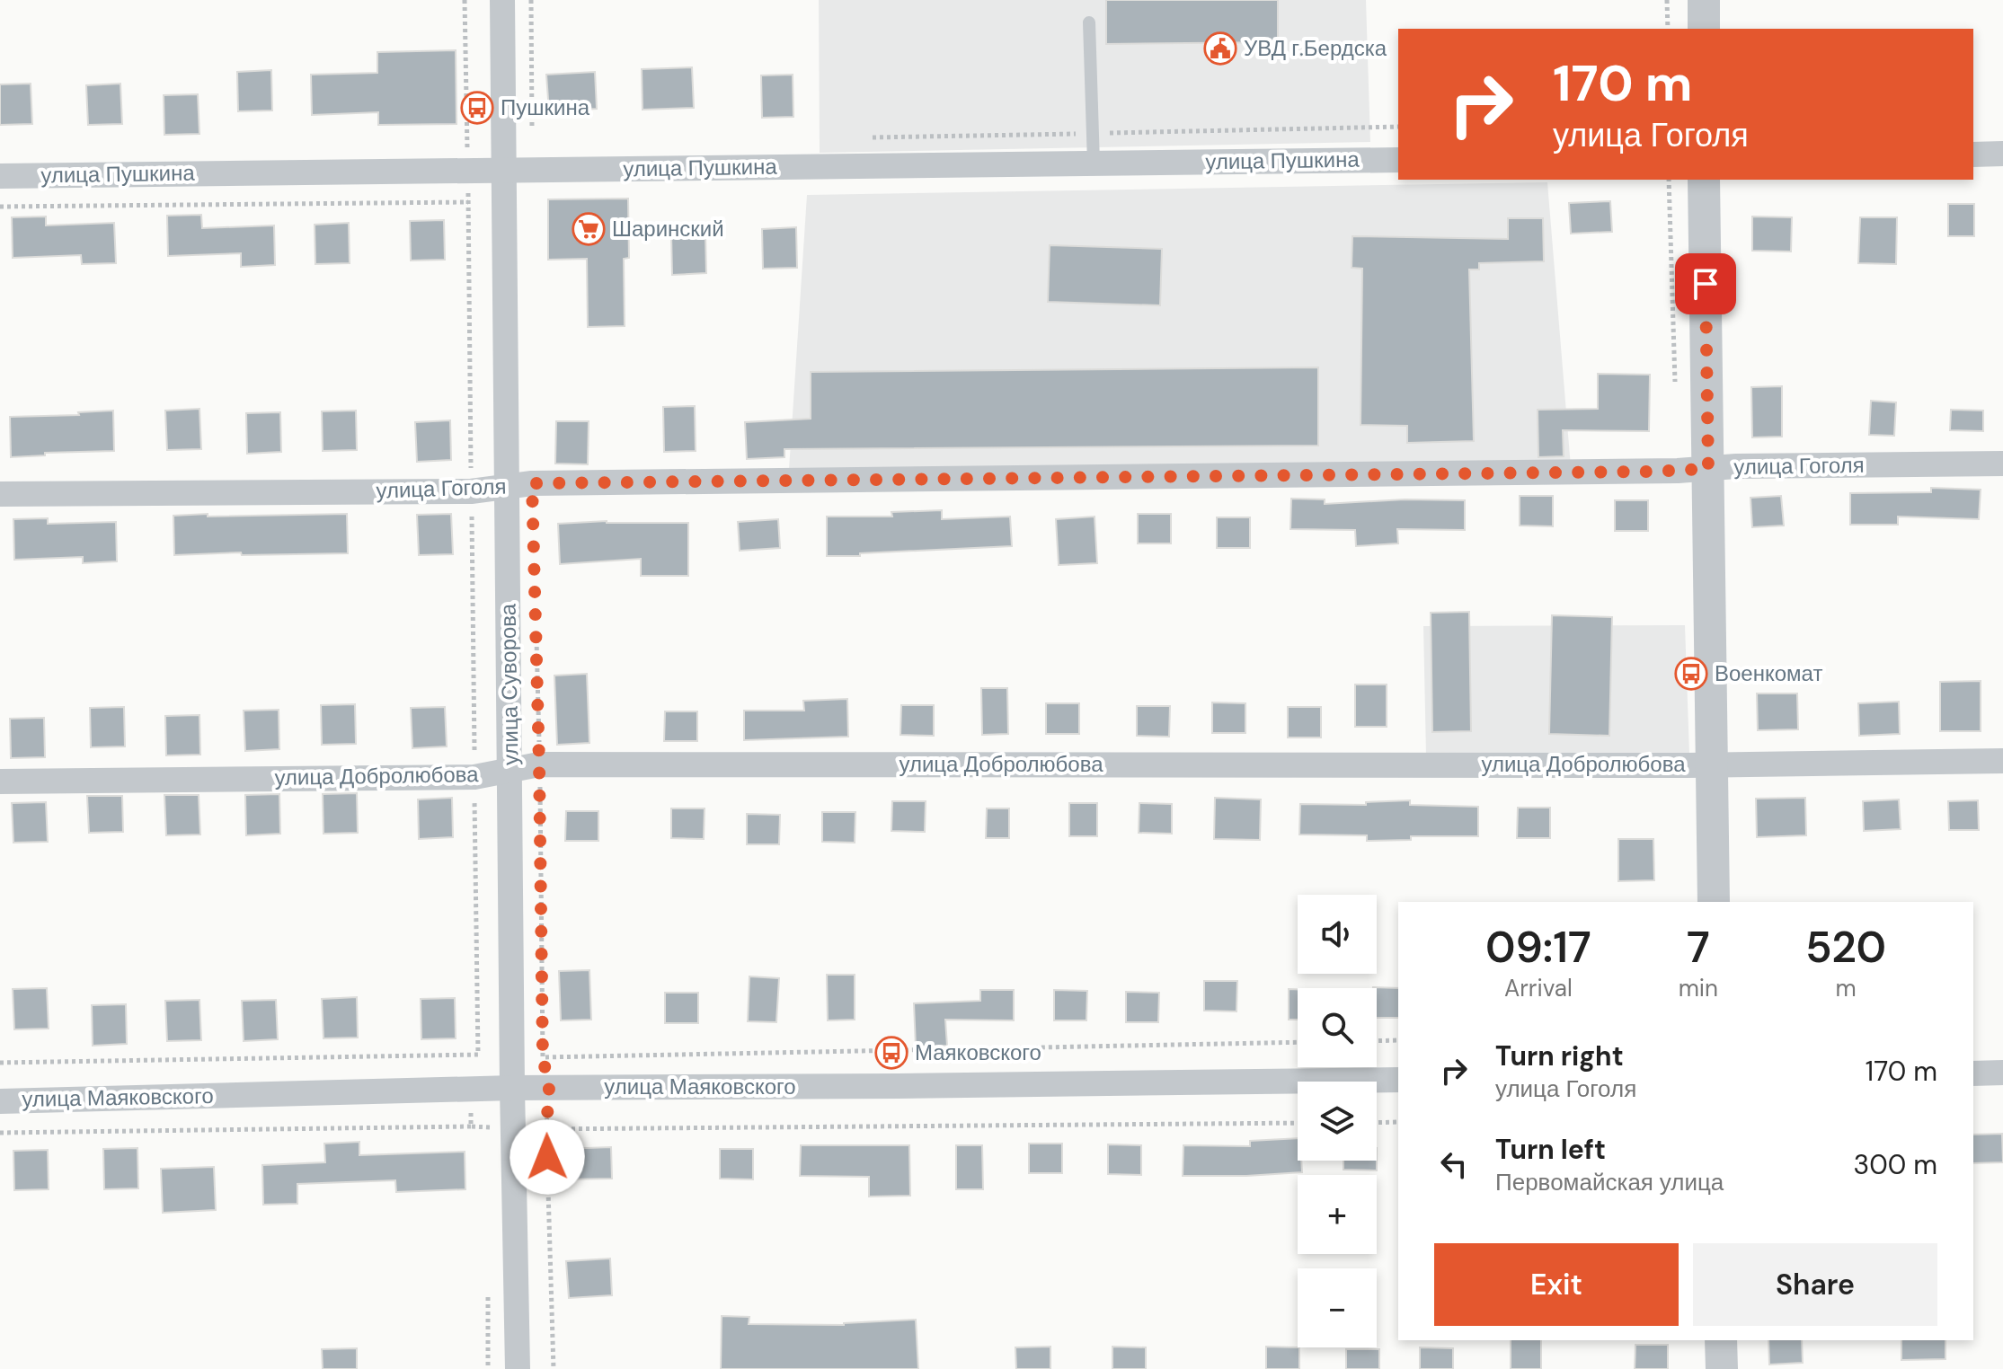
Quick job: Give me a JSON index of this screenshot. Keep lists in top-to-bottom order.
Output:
{
  "streets": {
    "street": [
      "улица Пушкина",
      "улица Гоголя",
      "улица Суворова",
      "улица Добролюбова",
      "улица Маяковского"
    ]
  },
  "crossings": [
    ["улица Пушкина", "улица Суворова"],
    ["улица Гоголя", "улица Суворова"],
    ["улица Суворова", "улица Добролюбова"],
    ["улица Суворова", "улица Маяковского"]
  ],
  "places": {
    "public building": ["УВД г.Бердска"],
    "bus stop": ["Пушкина", "Военкомат", "Маяковского"],
    "supermarket": ["Шаринский"]
  },
  "page": {
    "turn": ["170 m", "улица Гоголя"],
    "map_buttons": ["+", "−"],
    "eta": [
      "09:17",
      "Arrival",
      "7",
      "min",
      "520",
      "m"
    ],
    "list": [
      {
        "name": "Turn right",
        "note": "улица Гоголя",
        "value": "170 m"
      },
      {
        "name": "Turn left",
        "note": "Первомайская улица",
        "value": "300 m"
      }
    ],
    "buttons": ["Exit", "Share"]
  }
}
